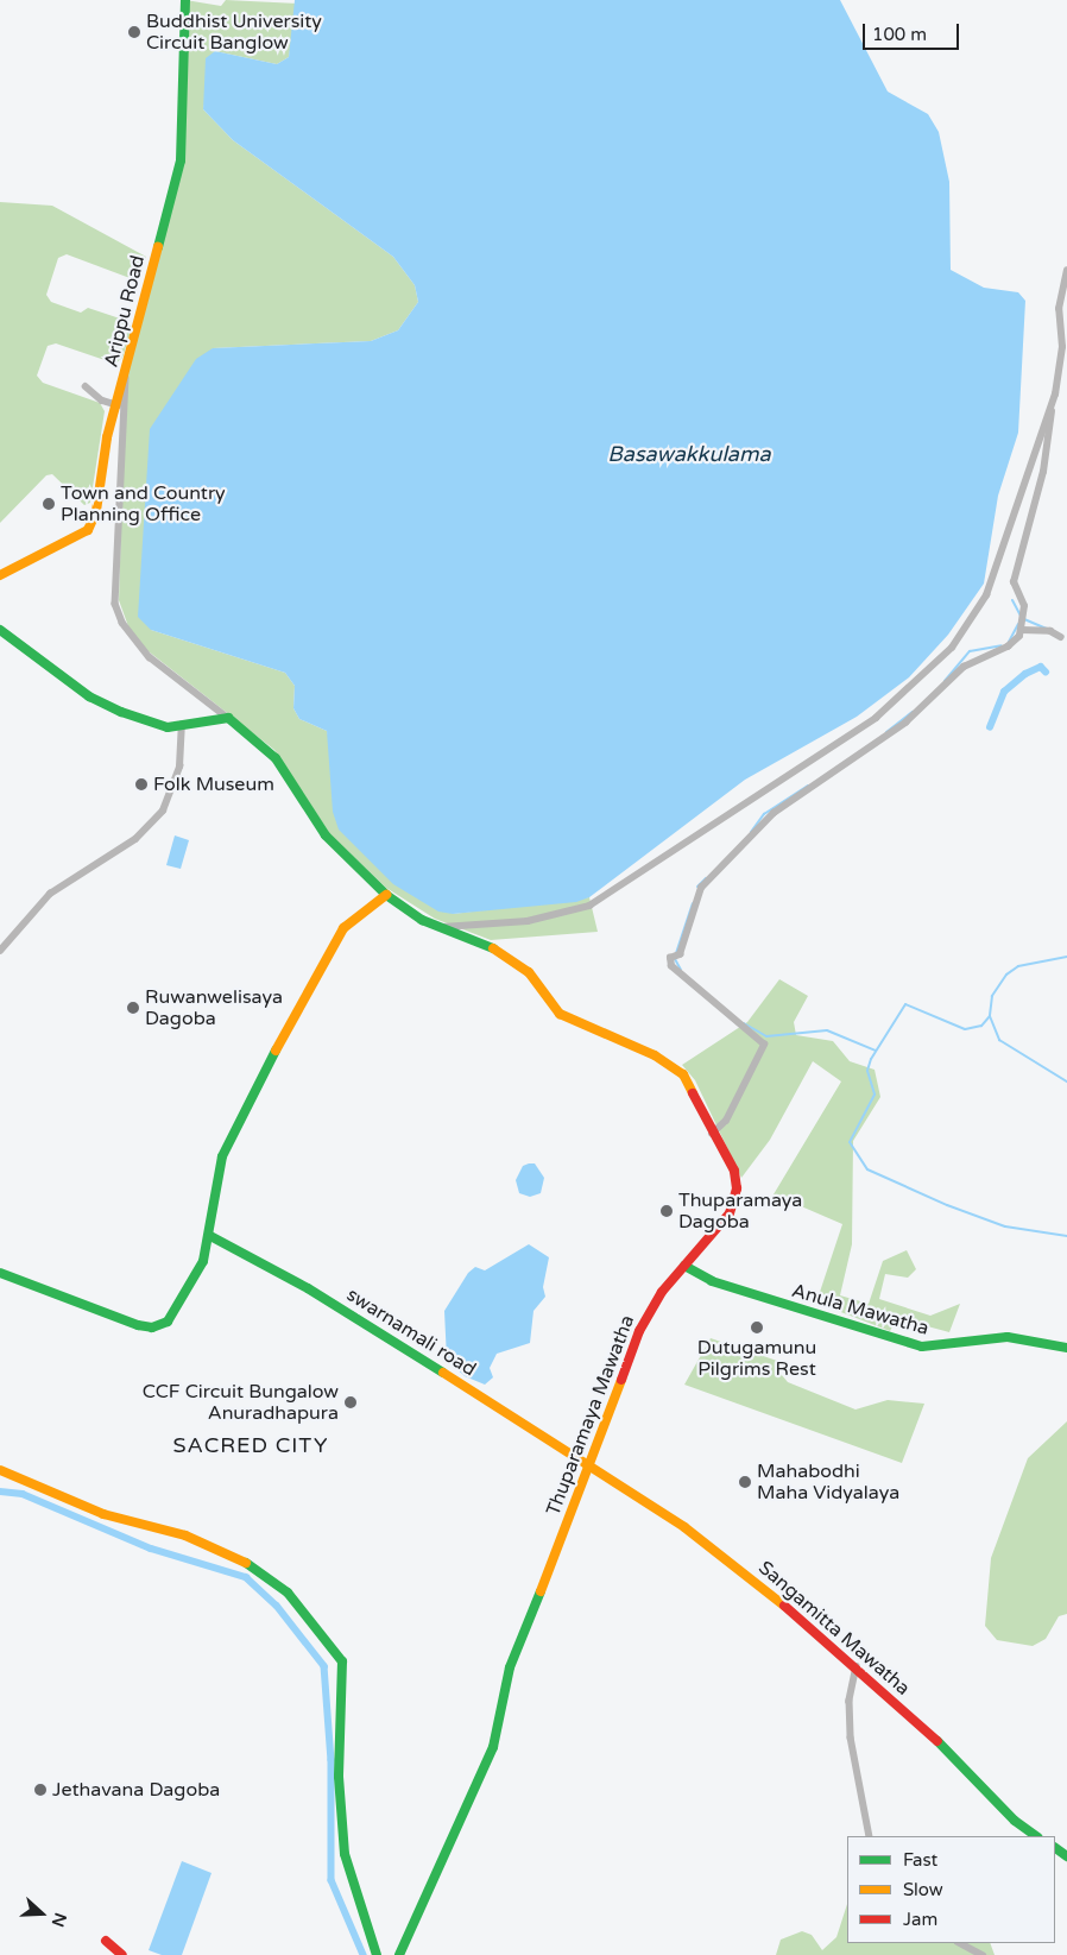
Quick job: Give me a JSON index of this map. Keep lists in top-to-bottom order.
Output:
{
  "streets": {
    "main road": [
      "Arippu Road",
      "Anula Mawatha",
      "swarnamali road",
      "Thuparamaya Mawatha",
      "Sangamitta Mawatha"
    ]
  },
  "crossings": [
    ["Anula Mawatha", "Thuparamaya Mawatha"],
    ["swarnamali road", "Thuparamaya Mawatha"],
    ["swarnamali road", "Sangamitta Mawatha"],
    ["Thuparamaya Mawatha", "Sangamitta Mawatha"]
  ],
  "districts": ["SACRED CITY"],
  "water": ["Basawakkulama"],
  "places": [
    "Buddhist University Circuit Banglow",
    "Town and Country Planning Office",
    "Folk Museum",
    "Ruwanwelisaya Dagoba",
    "Thuparamaya Dagoba",
    "Dutugamunu Pilgrims Rest",
    "CCF Circuit Bungalow Anuradhapura",
    "Mahabodhi Maha Vidyalaya",
    "Jethavana Dagoba"
  ],
  "legend": ["Fast", "Slow", "Jam"],
  "scale_bar": "100 m",
  "north": "right"
}
